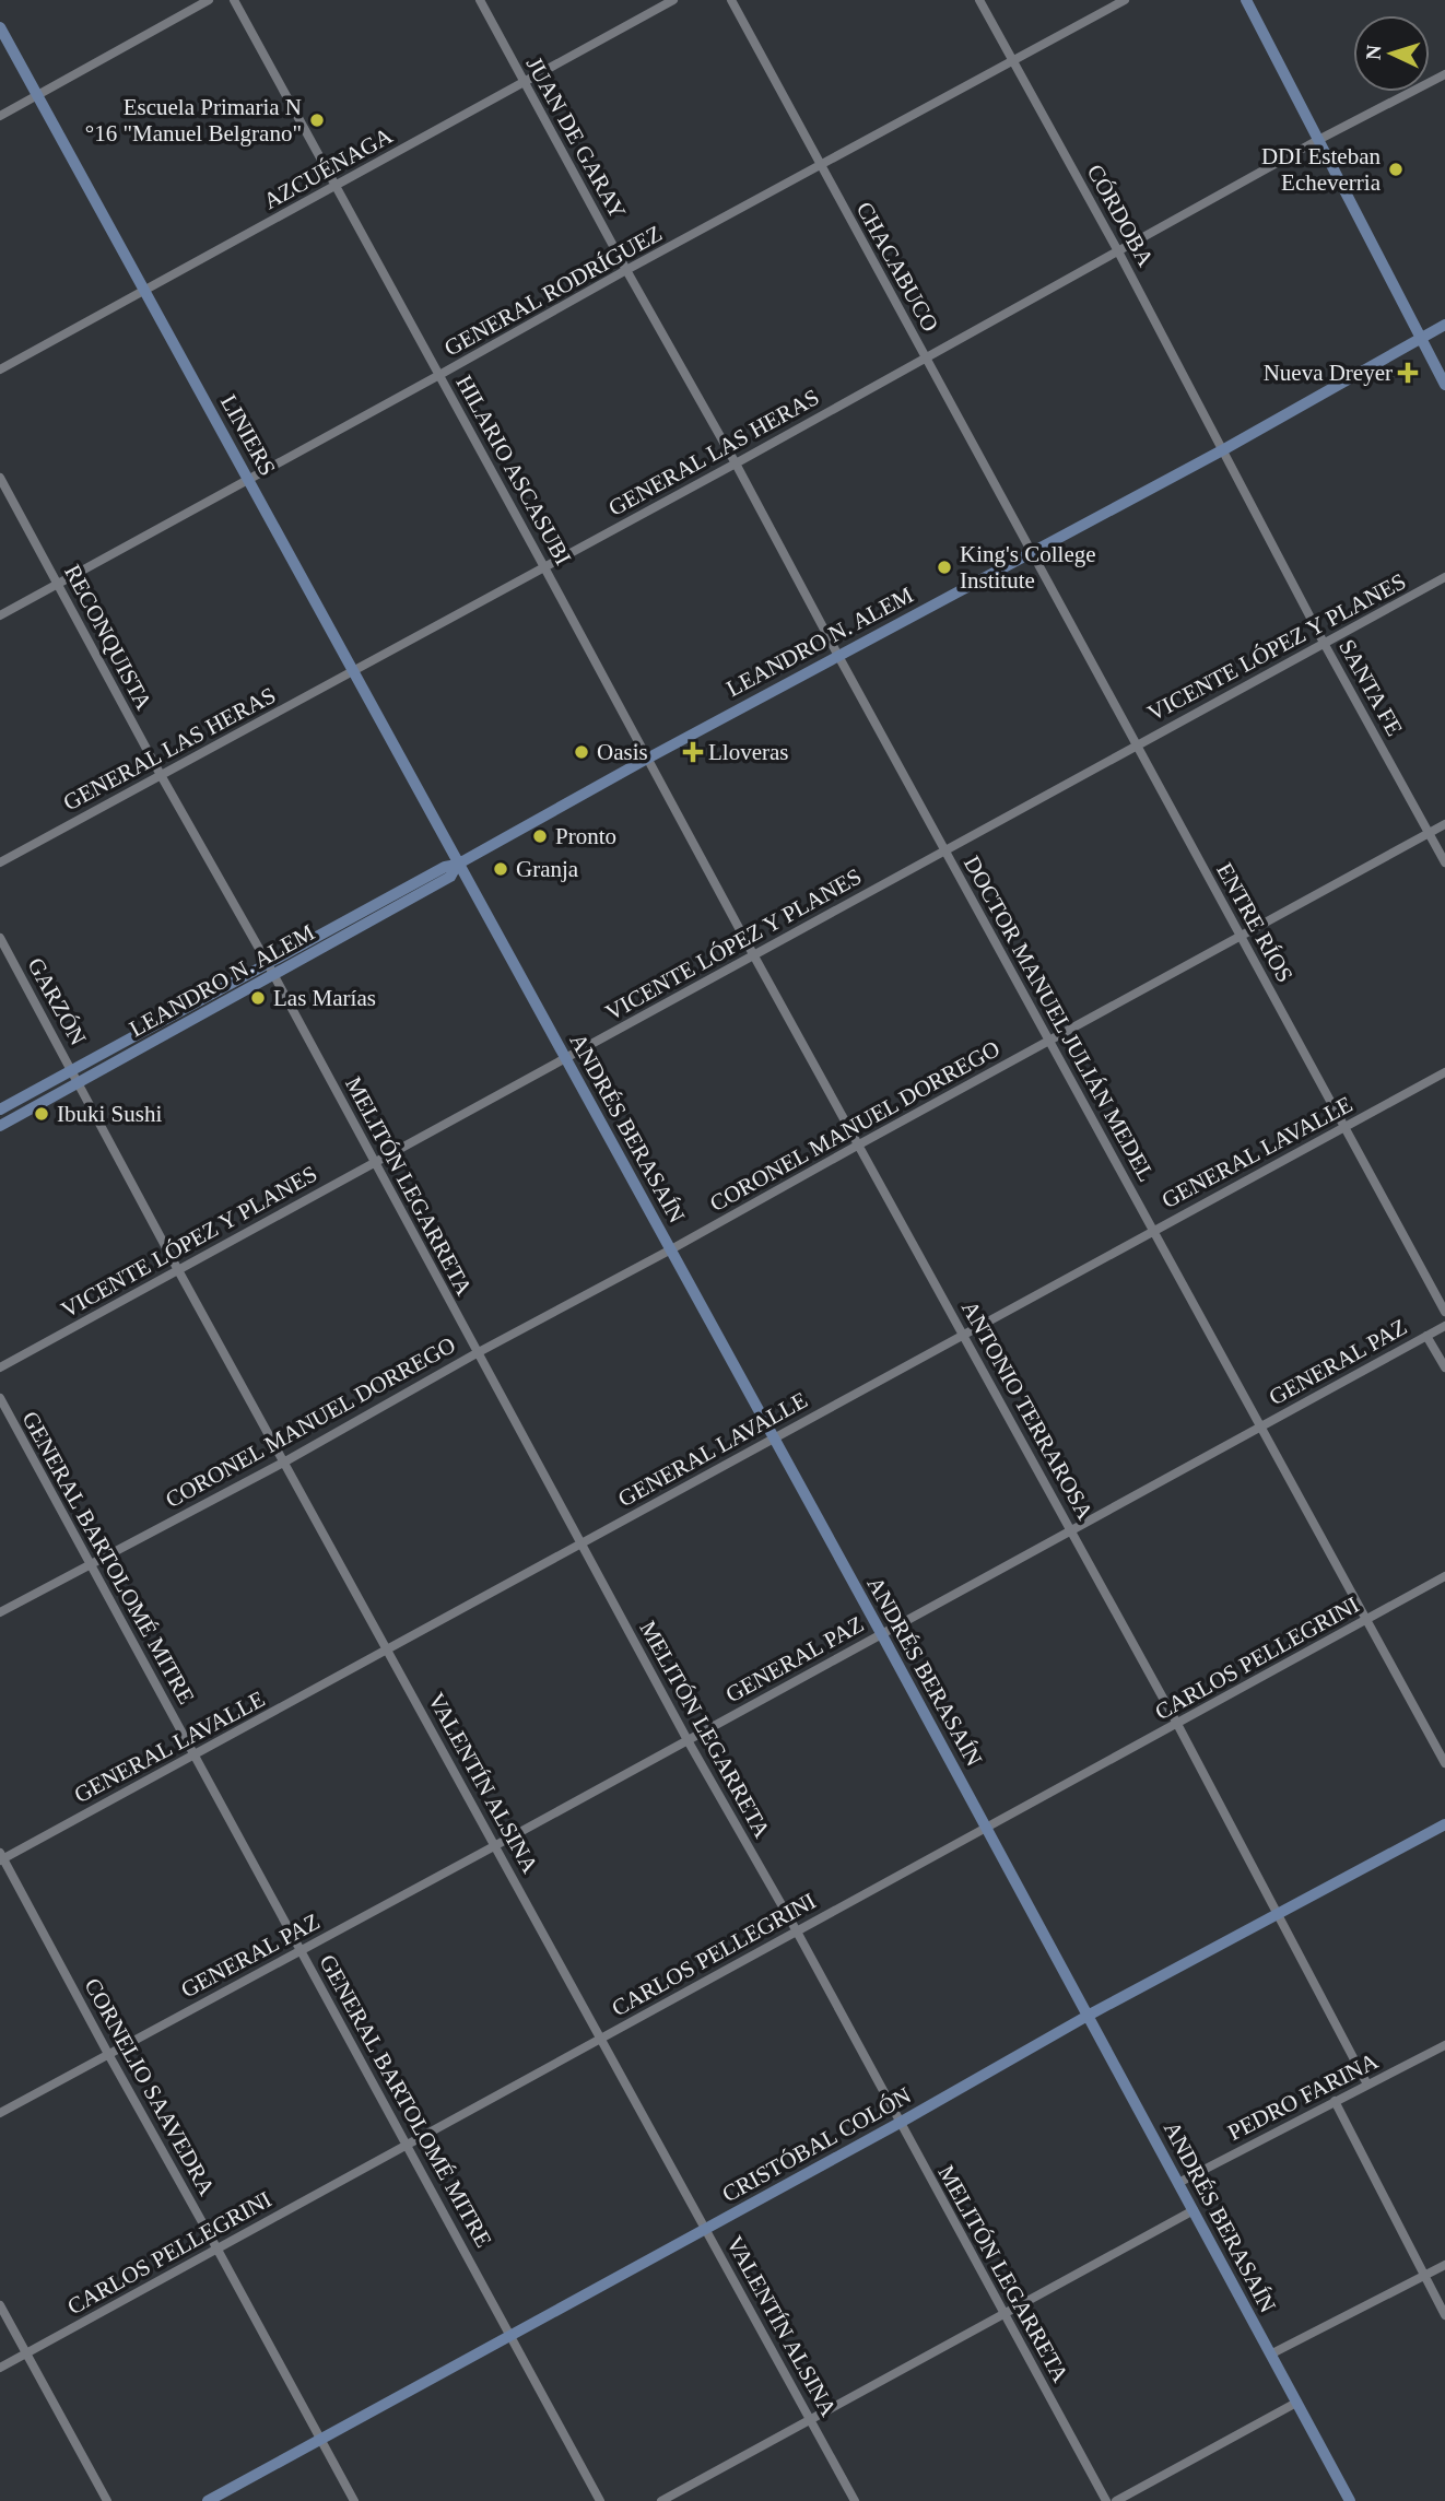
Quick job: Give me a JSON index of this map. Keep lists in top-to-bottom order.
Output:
{
  "streets": {
    "street": [
      "JUAN DE GARAY",
      "AZCUÉNAGA",
      "CÓRDOBA",
      "CHACABUCO",
      "GENERAL RODRÍGUEZ",
      "LINIERS",
      "GENERAL LAS HERAS",
      "HILARIO ASCASUBI",
      "RECONQUISTA",
      "LEANDRO N. ALEM",
      "VICENTE LÓPEZ Y PLANES",
      "SANTA FE",
      "ENTRE RÍOS",
      "GARZÓN",
      "DOCTOR MANUEL JULIÁN MEDEL",
      "CORONEL MANUEL DORREGO",
      "ANDRÉS BERASAÍN",
      "GENERAL LAVALLE",
      "MELITÓN LEGARRETA",
      "GENERAL PAZ",
      "ANTONIO TERRAROSA",
      "GENERAL BARTOLOMÉ MITRE",
      "CARLOS PELLEGRINI",
      "VALENTÍN ALSINA",
      "CORNELIO SAAVEDRA",
      "PEDRO FARINA",
      "CRISTÓBAL COLÓN"
    ]
  },
  "crossings": [
    ["JUAN DE GARAY", "AZCUÉNAGA"],
    ["JUAN DE GARAY", "GENERAL RODRÍGUEZ"],
    ["JUAN DE GARAY", "GENERAL LAS HERAS"],
    ["JUAN DE GARAY", "LEANDRO N. ALEM"],
    ["JUAN DE GARAY", "DOCTOR MANUEL JULIÁN MEDEL"],
    ["AZCUÉNAGA", "LINIERS"],
    ["AZCUÉNAGA", "HILARIO ASCASUBI"],
    ["CÓRDOBA", "GENERAL RODRÍGUEZ"],
    ["CÓRDOBA", "GENERAL LAS HERAS"],
    ["CÓRDOBA", "LEANDRO N. ALEM"],
    ["CÓRDOBA", "SANTA FE"],
    ["CHACABUCO", "GENERAL RODRÍGUEZ"],
    ["CHACABUCO", "GENERAL LAS HERAS"],
    ["CHACABUCO", "LEANDRO N. ALEM"],
    ["CHACABUCO", "ENTRE RÍOS"],
    ["GENERAL RODRÍGUEZ", "LINIERS"],
    ["GENERAL RODRÍGUEZ", "HILARIO ASCASUBI"],
    ["GENERAL RODRÍGUEZ", "RECONQUISTA"],
    ["LINIERS", "GENERAL LAS HERAS"],
    ["LINIERS", "LEANDRO N. ALEM"],
    ["LINIERS", "ANDRÉS BERASAÍN"],
    ["GENERAL LAS HERAS", "HILARIO ASCASUBI"],
    ["GENERAL LAS HERAS", "RECONQUISTA"],
    ["HILARIO ASCASUBI", "LEANDRO N. ALEM"],
    ["HILARIO ASCASUBI", "ANTONIO TERRAROSA"],
    ["RECONQUISTA", "LEANDRO N. ALEM"],
    ["RECONQUISTA", "MELITÓN LEGARRETA"],
    ["LEANDRO N. ALEM", "SANTA FE"],
    ["LEANDRO N. ALEM", "ENTRE RÍOS"],
    ["LEANDRO N. ALEM", "GARZÓN"],
    ["LEANDRO N. ALEM", "DOCTOR MANUEL JULIÁN MEDEL"],
    ["LEANDRO N. ALEM", "ANDRÉS BERASAÍN"],
    ["LEANDRO N. ALEM", "MELITÓN LEGARRETA"],
    ["LEANDRO N. ALEM", "ANTONIO TERRAROSA"],
    ["LEANDRO N. ALEM", "VALENTÍN ALSINA"],
    ["VICENTE LÓPEZ Y PLANES", "SANTA FE"],
    ["VICENTE LÓPEZ Y PLANES", "ENTRE RÍOS"],
    ["VICENTE LÓPEZ Y PLANES", "DOCTOR MANUEL JULIÁN MEDEL"],
    ["VICENTE LÓPEZ Y PLANES", "ANDRÉS BERASAÍN"],
    ["VICENTE LÓPEZ Y PLANES", "MELITÓN LEGARRETA"],
    ["VICENTE LÓPEZ Y PLANES", "ANTONIO TERRAROSA"],
    ["VICENTE LÓPEZ Y PLANES", "VALENTÍN ALSINA"],
    ["SANTA FE", "CORONEL MANUEL DORREGO"],
    ["ENTRE RÍOS", "CORONEL MANUEL DORREGO"],
    ["ENTRE RÍOS", "GENERAL LAVALLE"],
    ["GARZÓN", "VALENTÍN ALSINA"],
    ["DOCTOR MANUEL JULIÁN MEDEL", "CORONEL MANUEL DORREGO"],
    ["DOCTOR MANUEL JULIÁN MEDEL", "GENERAL LAVALLE"],
    ["DOCTOR MANUEL JULIÁN MEDEL", "GENERAL PAZ"],
    ["DOCTOR MANUEL JULIÁN MEDEL", "CARLOS PELLEGRINI"],
    ["CORONEL MANUEL DORREGO", "ANDRÉS BERASAÍN"],
    ["CORONEL MANUEL DORREGO", "MELITÓN LEGARRETA"],
    ["CORONEL MANUEL DORREGO", "ANTONIO TERRAROSA"],
    ["CORONEL MANUEL DORREGO", "GENERAL BARTOLOMÉ MITRE"],
    ["CORONEL MANUEL DORREGO", "VALENTÍN ALSINA"],
    ["ANDRÉS BERASAÍN", "GENERAL LAVALLE"],
    ["ANDRÉS BERASAÍN", "GENERAL PAZ"],
    ["ANDRÉS BERASAÍN", "CARLOS PELLEGRINI"],
    ["ANDRÉS BERASAÍN", "PEDRO FARINA"],
    ["ANDRÉS BERASAÍN", "CRISTÓBAL COLÓN"],
    ["GENERAL LAVALLE", "MELITÓN LEGARRETA"],
    ["GENERAL LAVALLE", "ANTONIO TERRAROSA"],
    ["GENERAL LAVALLE", "GENERAL BARTOLOMÉ MITRE"],
    ["GENERAL LAVALLE", "VALENTÍN ALSINA"],
    ["GENERAL LAVALLE", "CORNELIO SAAVEDRA"],
    ["MELITÓN LEGARRETA", "GENERAL PAZ"],
    ["MELITÓN LEGARRETA", "CARLOS PELLEGRINI"],
    ["MELITÓN LEGARRETA", "CRISTÓBAL COLÓN"],
    ["GENERAL PAZ", "ANTONIO TERRAROSA"],
    ["GENERAL PAZ", "GENERAL BARTOLOMÉ MITRE"],
    ["GENERAL PAZ", "VALENTÍN ALSINA"],
    ["GENERAL PAZ", "CORNELIO SAAVEDRA"],
    ["ANTONIO TERRAROSA", "CARLOS PELLEGRINI"],
    ["ANTONIO TERRAROSA", "PEDRO FARINA"],
    ["ANTONIO TERRAROSA", "CRISTÓBAL COLÓN"],
    ["GENERAL BARTOLOMÉ MITRE", "CARLOS PELLEGRINI"],
    ["GENERAL BARTOLOMÉ MITRE", "CRISTÓBAL COLÓN"],
    ["CARLOS PELLEGRINI", "VALENTÍN ALSINA"],
    ["CARLOS PELLEGRINI", "CORNELIO SAAVEDRA"],
    ["VALENTÍN ALSINA", "CRISTÓBAL COLÓN"],
    ["CORNELIO SAAVEDRA", "CRISTÓBAL COLÓN"]
  ],
  "places": {
    "other": [
      "Escuela Primaria N °16 \"Manuel Belgrano\"",
      "DDI Esteban Echeverria",
      "King's College Institute",
      "Oasis",
      "Pronto",
      "Granja",
      "Las Marías",
      "Ibuki Sushi"
    ],
    "health": ["Nueva Dreyer", "Lloveras"]
  },
  "north": "left"
}
